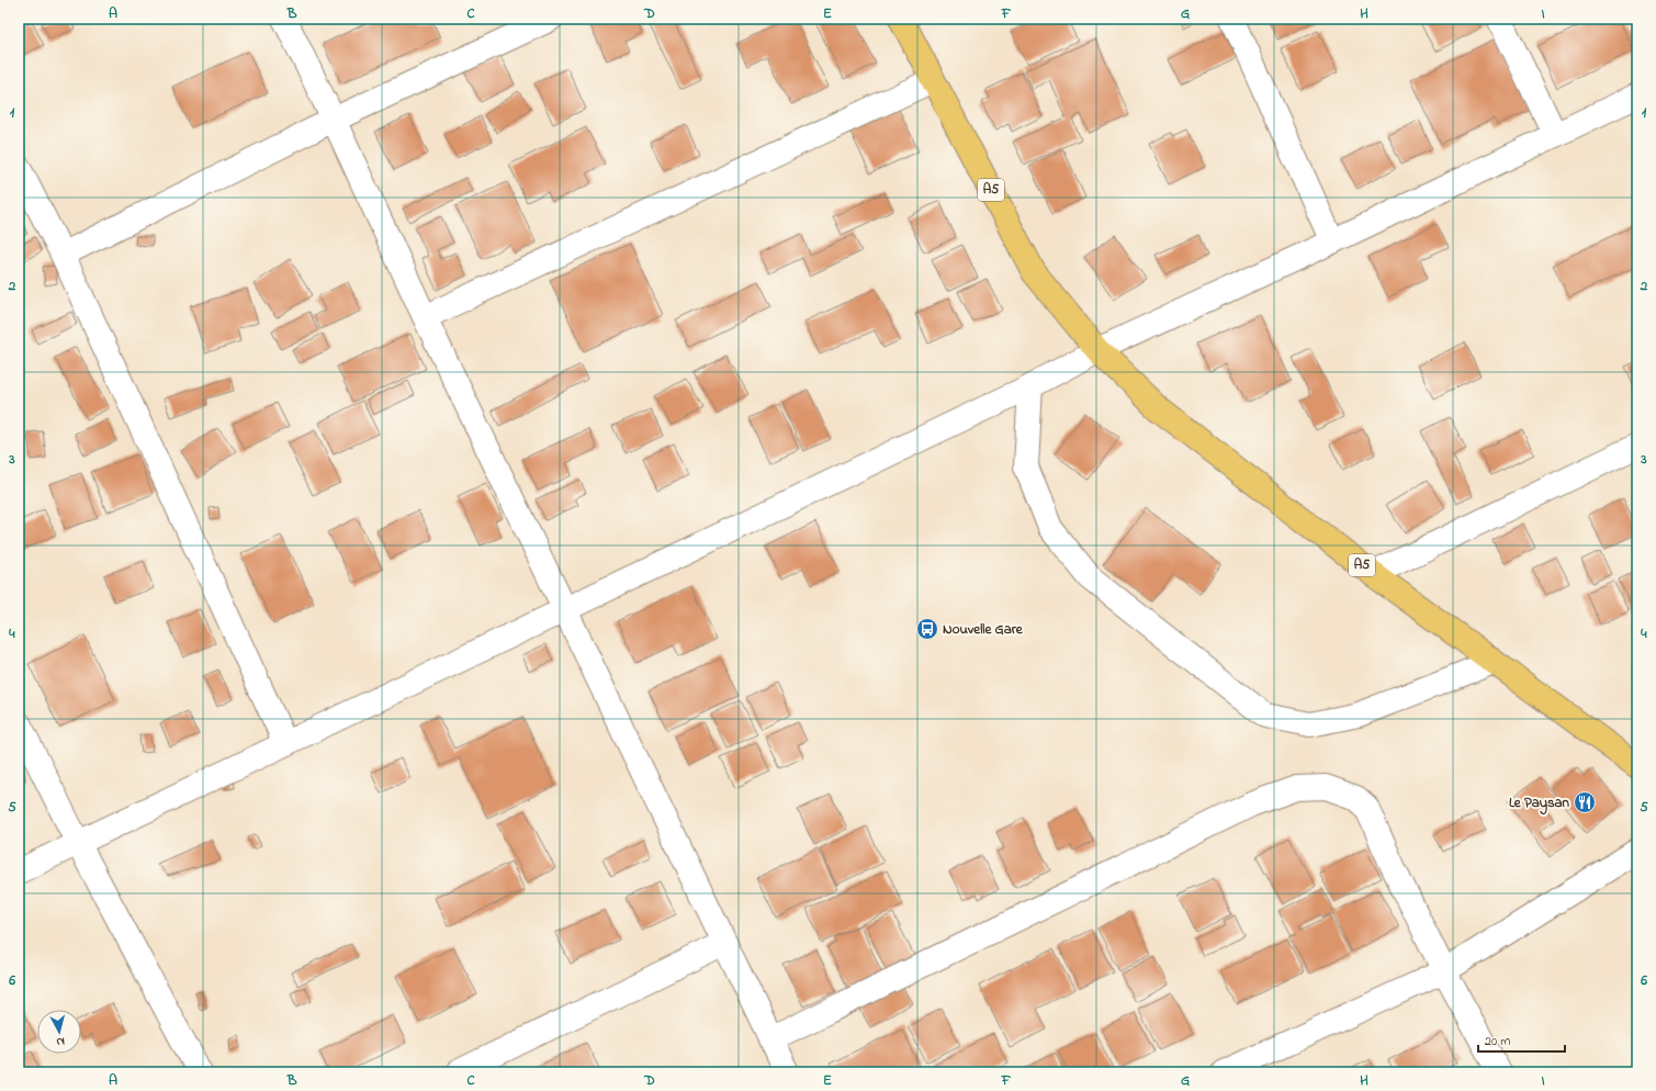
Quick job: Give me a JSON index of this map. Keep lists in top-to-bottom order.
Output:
{
  "streets": {
    "main road": ["A5"]
  },
  "places": {
    "bus stop": ["Nouvelle Gare"],
    "restaurant": ["Le Paysan"]
  },
  "scale_bar": "20 m",
  "north": "bottom",
  "grid": {
    "columns": [
      "A",
      "B",
      "C",
      "D",
      "E",
      "F",
      "G",
      "H",
      "I"
    ],
    "rows": [
      "1",
      "2",
      "3",
      "4",
      "5",
      "6"
    ]
  }
}
